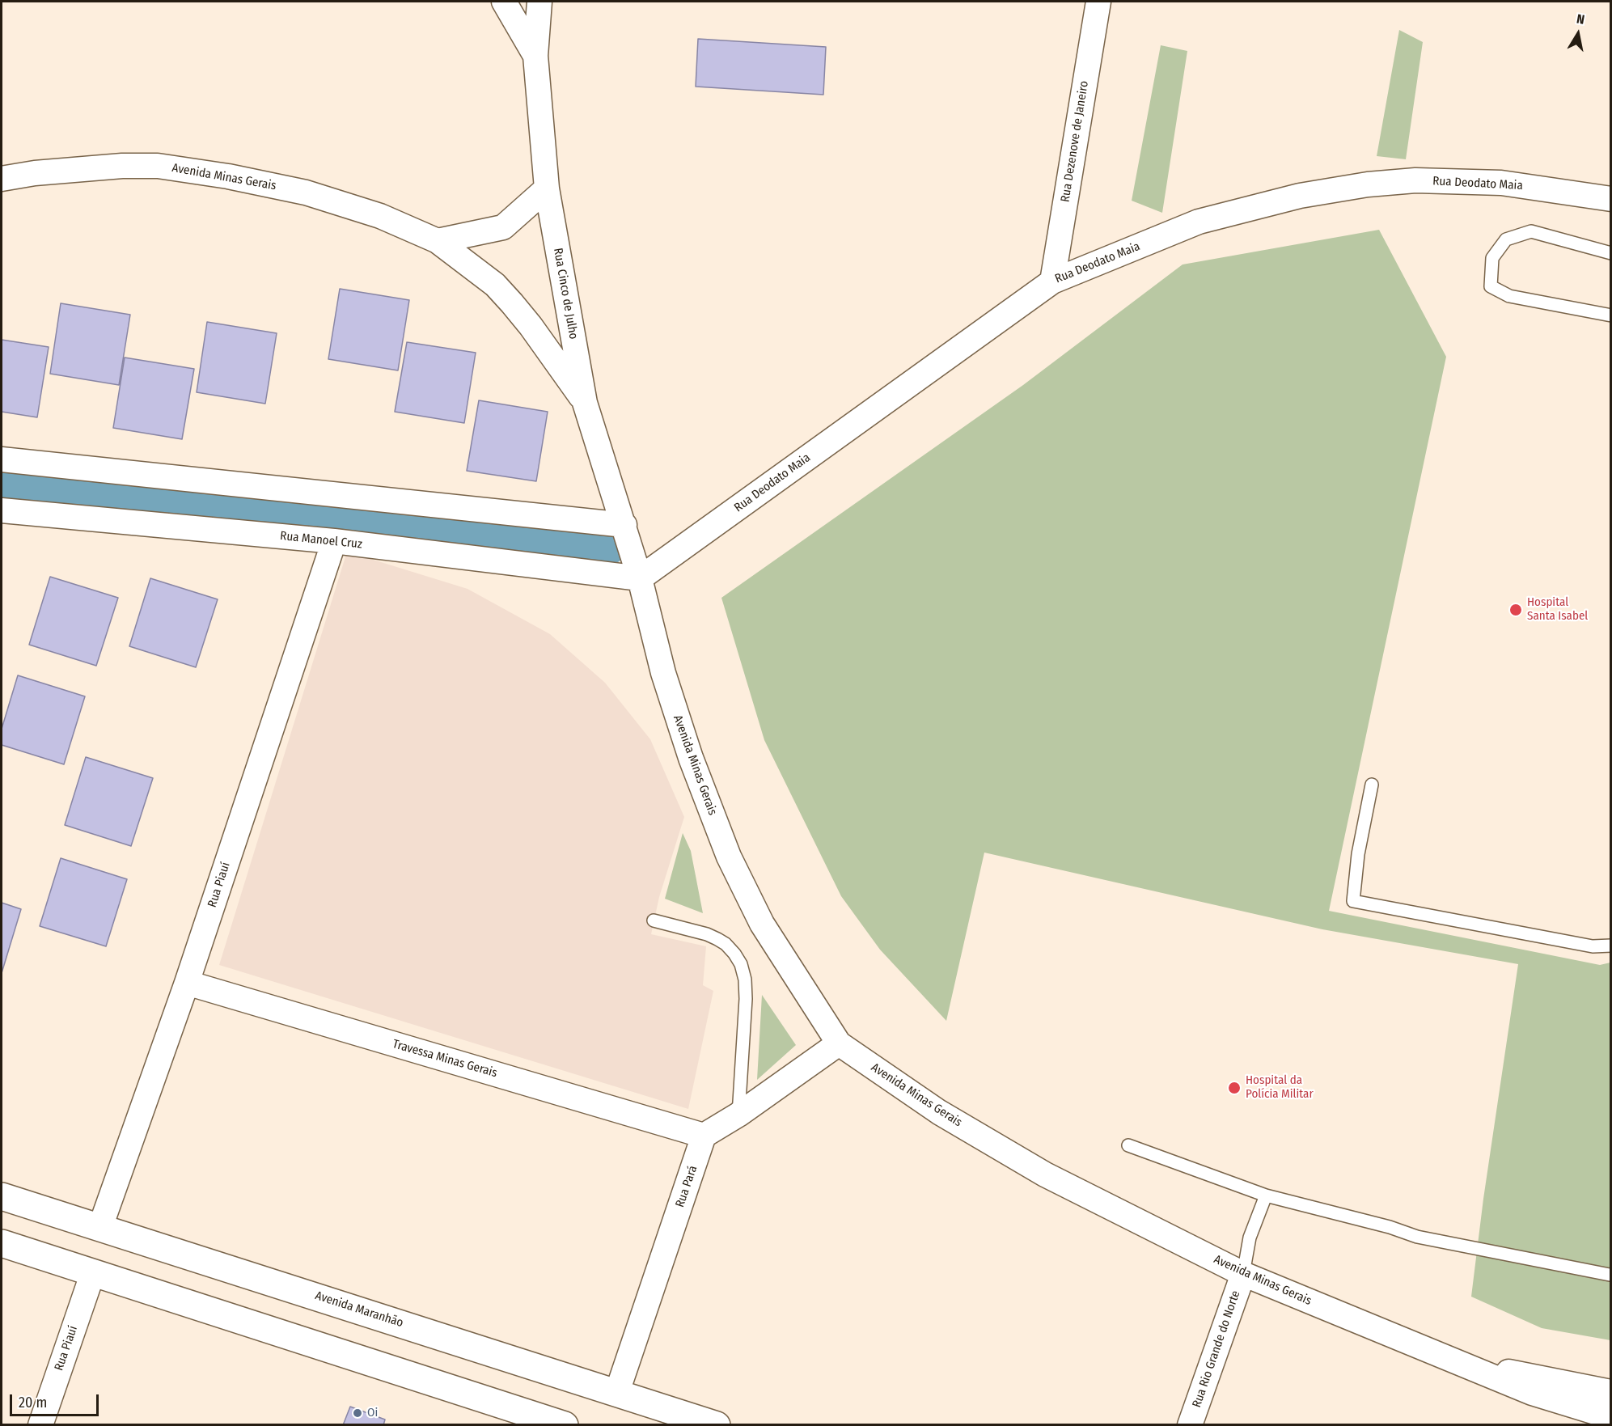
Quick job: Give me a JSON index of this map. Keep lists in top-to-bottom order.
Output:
{
  "streets": {
    "main road": ["Avenida Maranhão"],
    "street": [
      "Rua Dezenove de Janeiro",
      "Avenida Minas Gerais",
      "Rua Deodato Maia",
      "Rua Cinco de Julho",
      "Rua Manoel Cruz",
      "Rua Piauí",
      "Travessa Minas Gerais",
      "Rua Pará",
      "Rua Rio Grande do Norte"
    ]
  },
  "crossings": [
    ["Rua Dezenove de Janeiro", "Rua Deodato Maia"],
    ["Avenida Minas Gerais", "Rua Deodato Maia"],
    ["Avenida Minas Gerais", "Rua Cinco de Julho"],
    ["Avenida Minas Gerais", "Rua Manoel Cruz"],
    ["Avenida Minas Gerais", "Rua Rio Grande do Norte"],
    ["Rua Deodato Maia", "Rua Cinco de Julho"],
    ["Rua Deodato Maia", "Rua Manoel Cruz"],
    ["Rua Cinco de Julho", "Rua Manoel Cruz"],
    ["Rua Manoel Cruz", "Rua Piauí"],
    ["Rua Piauí", "Travessa Minas Gerais"],
    ["Rua Piauí", "Avenida Maranhão"],
    ["Travessa Minas Gerais", "Rua Pará"],
    ["Rua Pará", "Avenida Maranhão"]
  ],
  "places": ["Hospital Santa Isabel", "Hospital da Polícia Militar", "Oi"],
  "scale_bar": "20 m",
  "north": "top"
}
